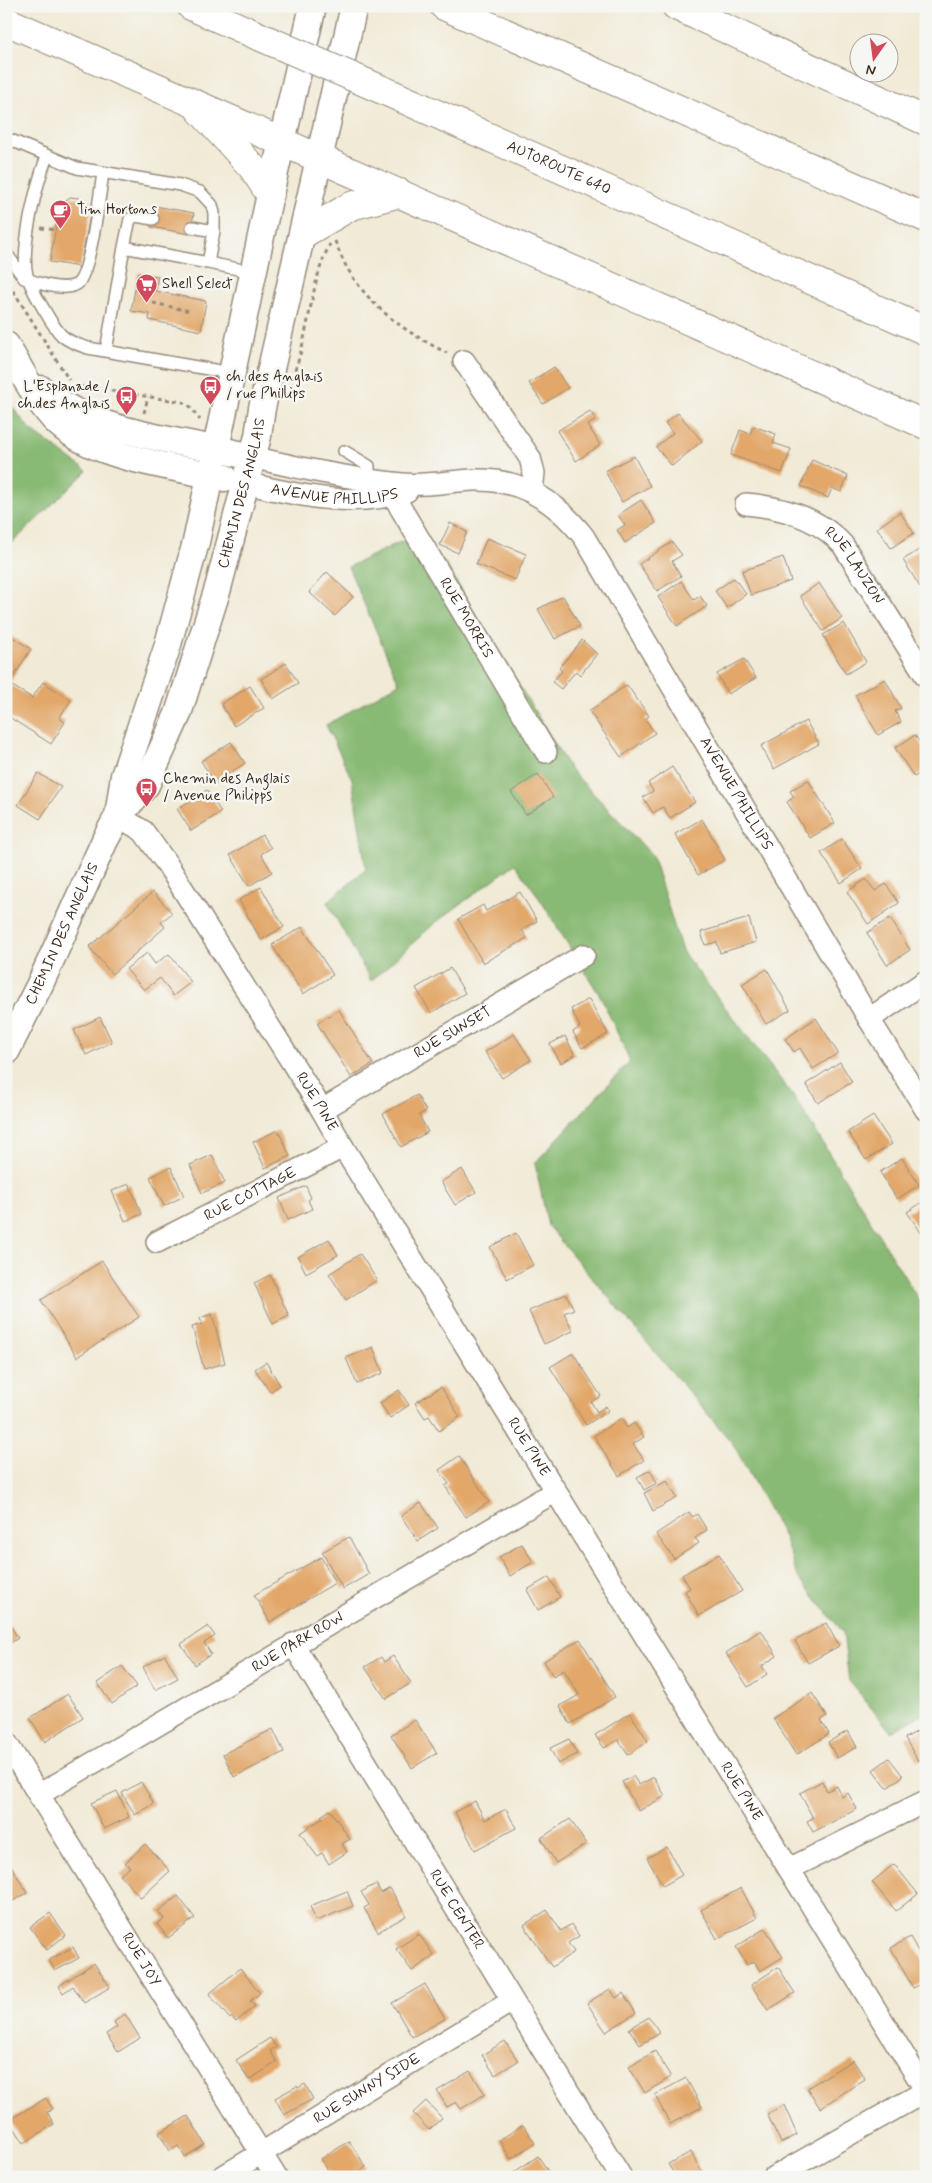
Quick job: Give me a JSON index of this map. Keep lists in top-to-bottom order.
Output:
{
  "streets": {
    "main road": ["AUTOROUTE 640"],
    "street": [
      "AVENUE PHILLIPS",
      "CHEMIN DES ANGLAIS",
      "RUE LAUZON",
      "RUE MORRIS",
      "RUE SUNSET",
      "RUE PINE",
      "RUE COTTAGE",
      "RUE PARK ROW",
      "RUE CENTER",
      "RUE JOY",
      "RUE SUNNY SIDE"
    ]
  },
  "crossings": [
    ["AVENUE PHILLIPS", "CHEMIN DES ANGLAIS"],
    ["AVENUE PHILLIPS", "RUE MORRIS"],
    ["CHEMIN DES ANGLAIS", "RUE PINE"],
    ["RUE SUNSET", "RUE PINE"],
    ["RUE PINE", "RUE COTTAGE"],
    ["RUE PINE", "RUE PARK ROW"],
    ["RUE PARK ROW", "RUE CENTER"],
    ["RUE PARK ROW", "RUE JOY"],
    ["RUE CENTER", "RUE SUNNY SIDE"],
    ["RUE JOY", "RUE SUNNY SIDE"]
  ],
  "places": {
    "cafe": ["Tim Hortons"],
    "supermarket": ["Shell Select"],
    "bus stop": ["ch. des Anglais / rue Phillips", "L'Esplanade / ch.des Anglais", "Chemin des Anglais / Avenue Philipps"]
  },
  "north": "bottom"
}
